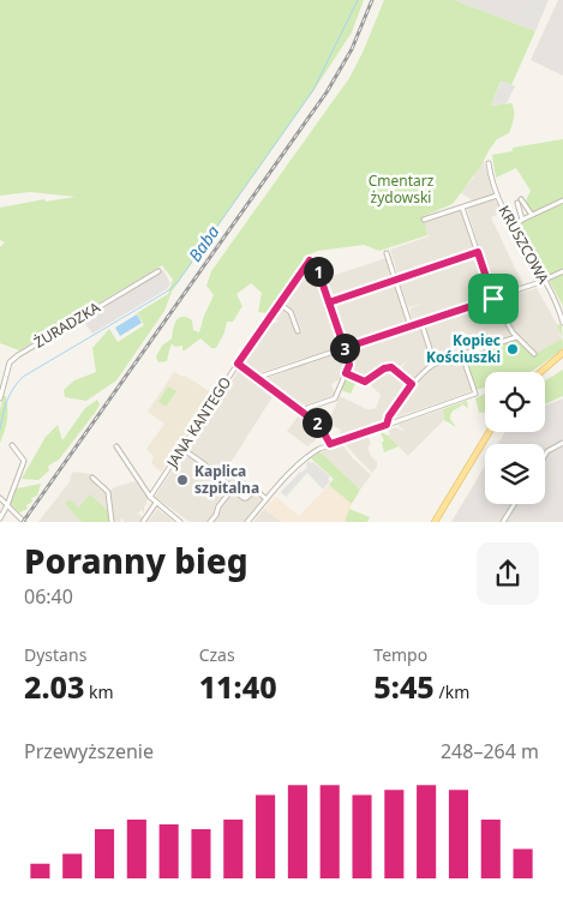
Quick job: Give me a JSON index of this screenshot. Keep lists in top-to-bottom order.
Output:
{
  "streets": {
    "street": ["KRUSZCOWA", "ŻURADZKA", "JANA KANTEGO"]
  },
  "water": ["Baba"],
  "parks": ["Cmentarz żydowski"],
  "places": ["Kopiec Kościuszki", "Kaplica szpitalna"],
  "page": {
    "pins": ["1", "3", "2"],
    "heading": ["Poranny bieg", "06:40"],
    "stats": [
      ["Dystans", "2.03 km"],
      ["Czas", "11:40"],
      ["Tempo", "5:45 /km"]
    ],
    "chart": ["Przewyższenie", "248–264 m"]
  }
}
